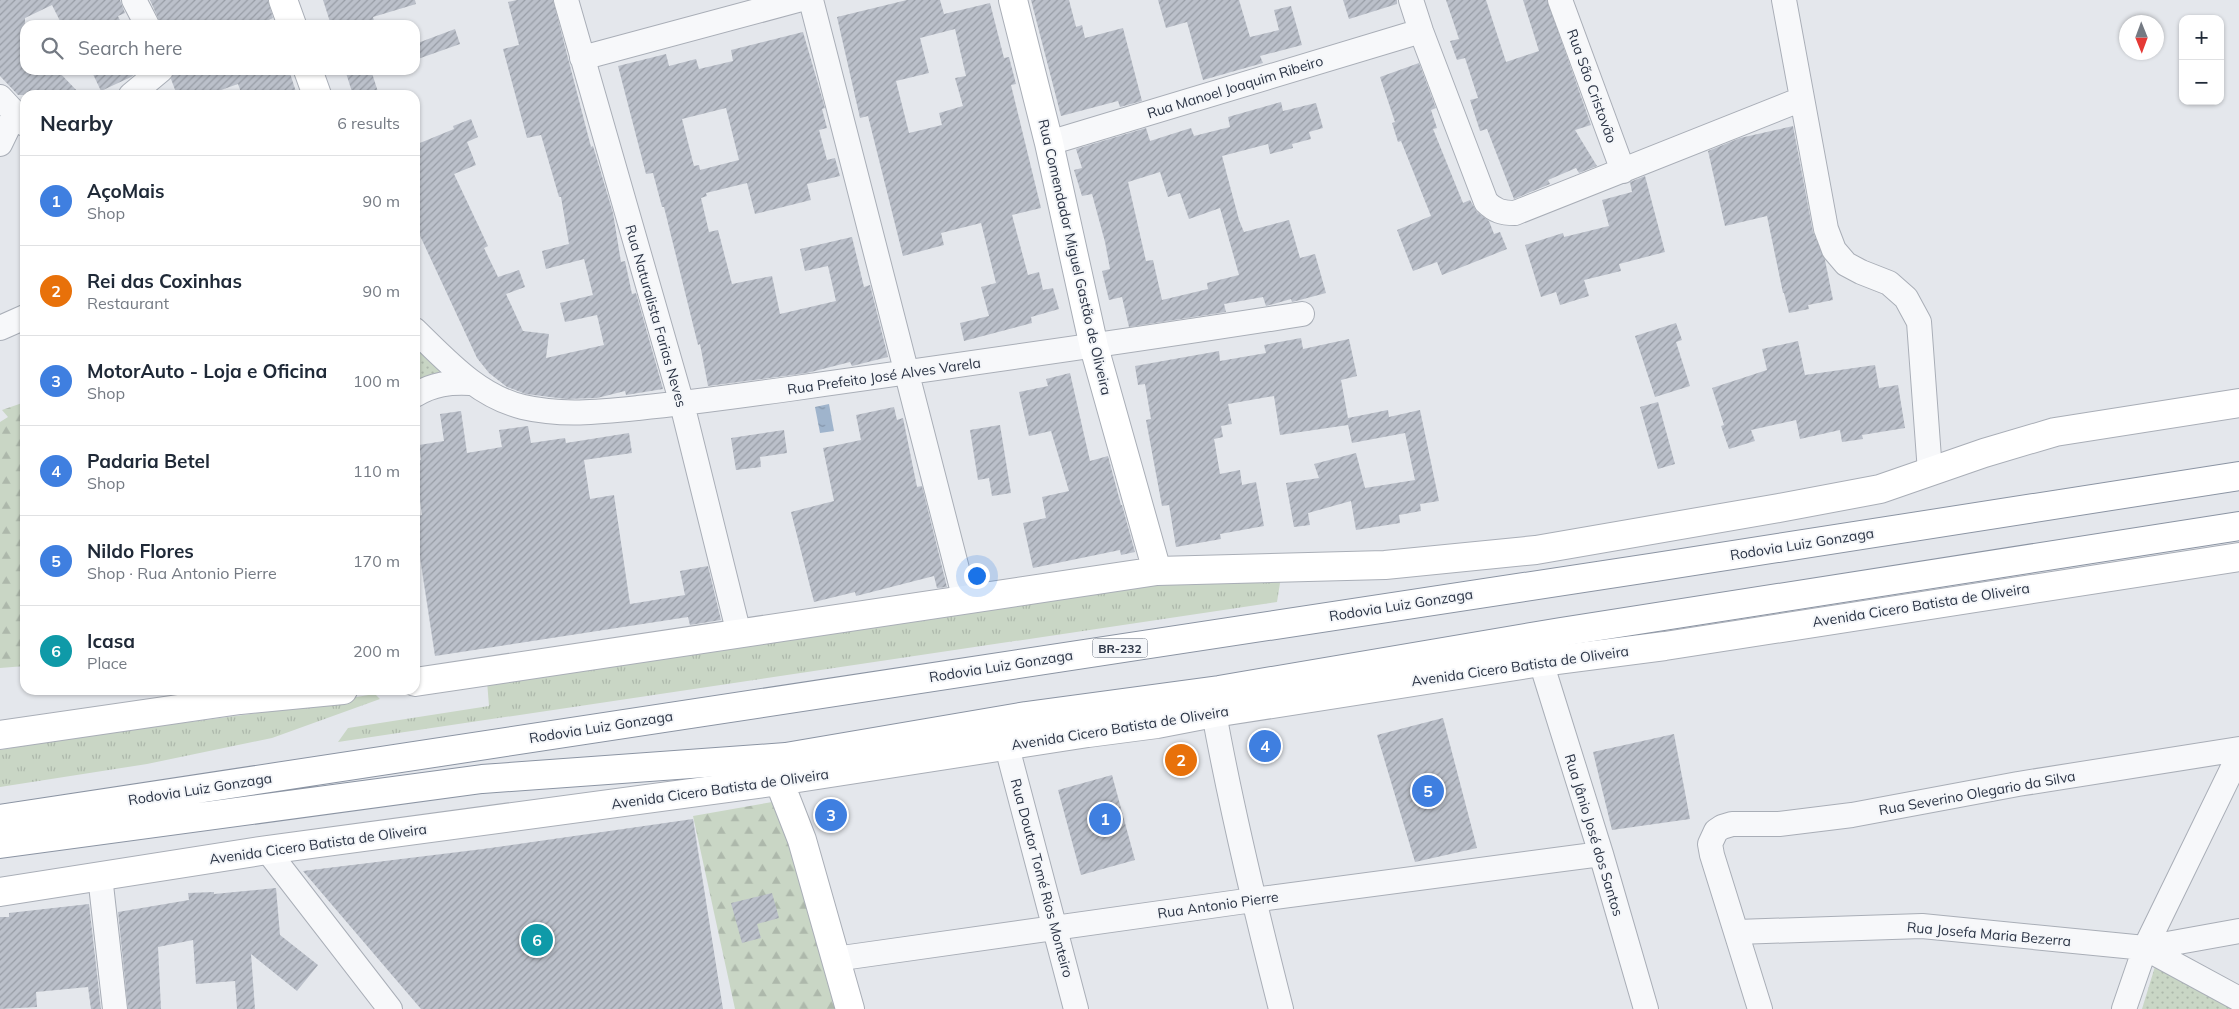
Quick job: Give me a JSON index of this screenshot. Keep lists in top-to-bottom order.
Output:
{
  "streets": {
    "main road": [
      "Rua Comendador Miguel Gastão de Oliveira",
      "Rodovia Luiz Gonzaga",
      "Avenida Cicero Batista de Oliveira",
      "BR-232"
    ],
    "street": [
      "Rua São Cristovão",
      "Rua Manoel Joaquim Ribeiro",
      "Rua Naturalista Farias Neves",
      "Rua Prefeito José Alves Varela",
      "Rua Severino Olegario da Silva",
      "Rua Jânio José dos Santos",
      "Rua Doutor Tomé Rios Monteiro",
      "Rua Antonio Pierre",
      "Rua Josefa Maria Bezerra"
    ]
  },
  "crossings": [
    ["Rua Manoel Joaquim Ribeiro", "Rua Comendador Miguel Gastão de Oliveira"],
    ["Rua Comendador Miguel Gastão de Oliveira", "Rua Prefeito José Alves Varela"],
    ["Rua Naturalista Farias Neves", "Rua Prefeito José Alves Varela"],
    ["Avenida Cicero Batista de Oliveira", "Rua Jânio José dos Santos"],
    ["Avenida Cicero Batista de Oliveira", "Rua Doutor Tomé Rios Monteiro"],
    ["Rua Severino Olegario da Silva", "Rua Josefa Maria Bezerra"],
    ["Rua Jânio José dos Santos", "Rua Antonio Pierre"],
    ["Rua Doutor Tomé Rios Monteiro", "Rua Antonio Pierre"]
  ],
  "north": "bottom",
  "page": {
    "map_buttons": ["+", "−"],
    "search": "Search here",
    "heading": ["Nearby", "6 results"],
    "list": [
      {
        "mark": "1",
        "name": "AçoMais",
        "note": "Shop",
        "value": "90 m"
      },
      {
        "mark": "2",
        "name": "Rei das Coxinhas",
        "note": "Restaurant",
        "value": "90 m"
      },
      {
        "mark": "3",
        "name": "MotorAuto - Loja e Oficina",
        "note": "Shop",
        "value": "100 m"
      },
      {
        "mark": "4",
        "name": "Padaria Betel",
        "note": "Shop",
        "value": "110 m"
      },
      {
        "mark": "5",
        "name": "Nildo Flores",
        "note": "Shop · Rua Antonio Pierre",
        "value": "170 m"
      },
      {
        "mark": "6",
        "name": "Icasa",
        "note": "Place",
        "value": "200 m"
      }
    ],
    "pins": [
      "4",
      "2",
      "5",
      "3",
      "1",
      "6"
    ]
  }
}
